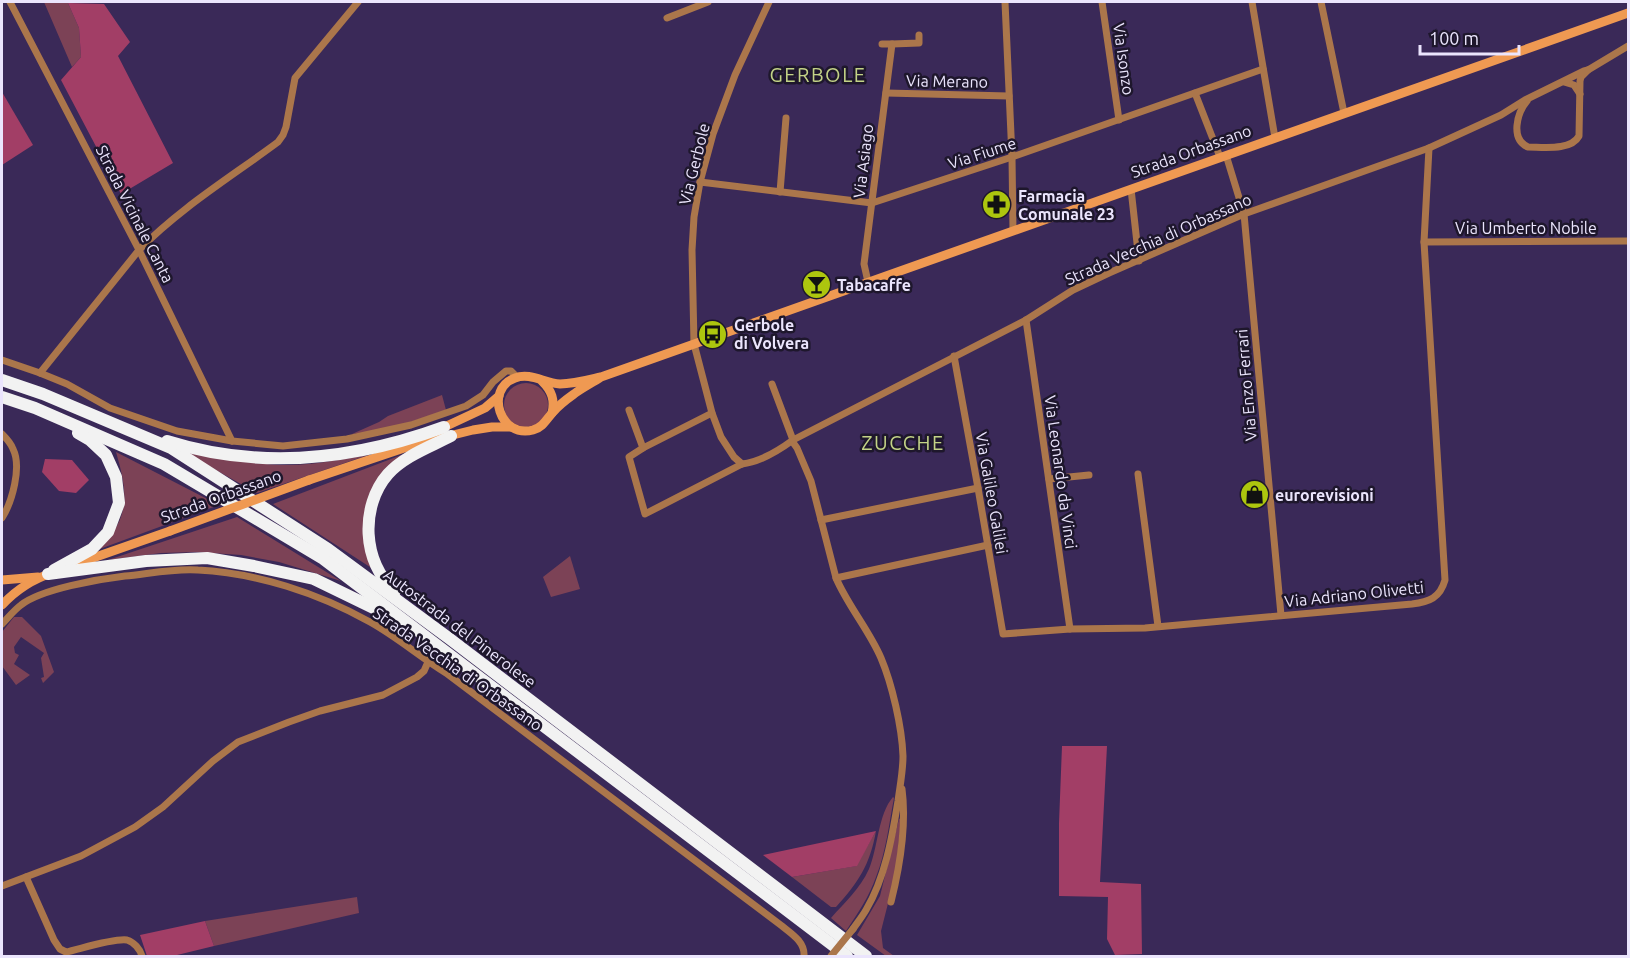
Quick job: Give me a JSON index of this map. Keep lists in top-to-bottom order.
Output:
{
  "streets": {
    "highway": ["Autostrada del Pinerolese"],
    "main road": ["Strada Orbassano"],
    "street": [
      "Via Isonzo",
      "Via Merano",
      "Via Fiume",
      "Via Asiago",
      "Via Gerbole",
      "Strada Vicinale Canta",
      "Via Umberto Nobile",
      "Strada Vecchia di Orbassano",
      "Via Enzo Ferrari",
      "Via Leonardo da Vinci",
      "Via Galileo Galilei",
      "Via Adriano Olivetti"
    ]
  },
  "crossings": [
    ["Via Isonzo", "Via Fiume"],
    ["Via Merano", "Via Asiago"],
    ["Strada Orbassano", "Via Asiago"],
    ["Strada Orbassano", "Via Gerbole"],
    ["Strada Orbassano", "Via Enzo Ferrari"],
    ["Via Fiume", "Via Asiago"],
    ["Via Fiume", "Via Gerbole"],
    ["Via Fiume", "Via Enzo Ferrari"],
    ["Via Gerbole", "Strada Vecchia di Orbassano"],
    ["Via Umberto Nobile", "Via Adriano Olivetti"],
    ["Strada Vecchia di Orbassano", "Via Enzo Ferrari"],
    ["Strada Vecchia di Orbassano", "Via Leonardo da Vinci"],
    ["Strada Vecchia di Orbassano", "Via Galileo Galilei"],
    ["Strada Vecchia di Orbassano", "Via Adriano Olivetti"],
    ["Via Enzo Ferrari", "Via Adriano Olivetti"],
    ["Via Leonardo da Vinci", "Via Adriano Olivetti"],
    ["Via Galileo Galilei", "Via Adriano Olivetti"]
  ],
  "districts": ["GERBOLE", "ZUCCHE"],
  "places": {
    "pharmacy": ["Farmacia Comunale 23"],
    "bar": ["Tabacaffe"],
    "bus stop": ["Gerbole di Volvera"],
    "shop": ["eurorevisioni"]
  },
  "scale_bar": "100 m"
}
